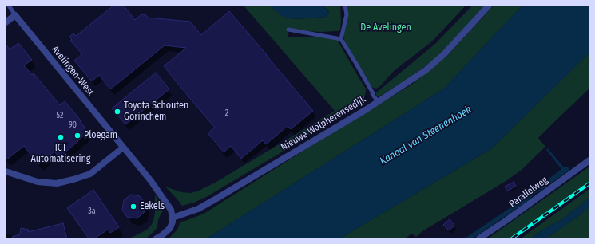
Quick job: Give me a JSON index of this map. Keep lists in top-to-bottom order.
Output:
{
  "streets": {
    "street": ["Avelingen-West", "Nieuwe Wolpherensedijk", "Parallelweg"]
  },
  "crossings": [
    ["Avelingen-West", "Nieuwe Wolpherensedijk"]
  ],
  "water": ["Kanaal van Steenenhoek"],
  "parks": ["De Avelingen"],
  "places": [
    "Toyota Schouten Gorinchem",
    "Ploegam",
    "ICT Automatisering",
    "Eekels"
  ],
  "house_numbers": [
    "2",
    "52",
    "90",
    "3a"
  ]
}
